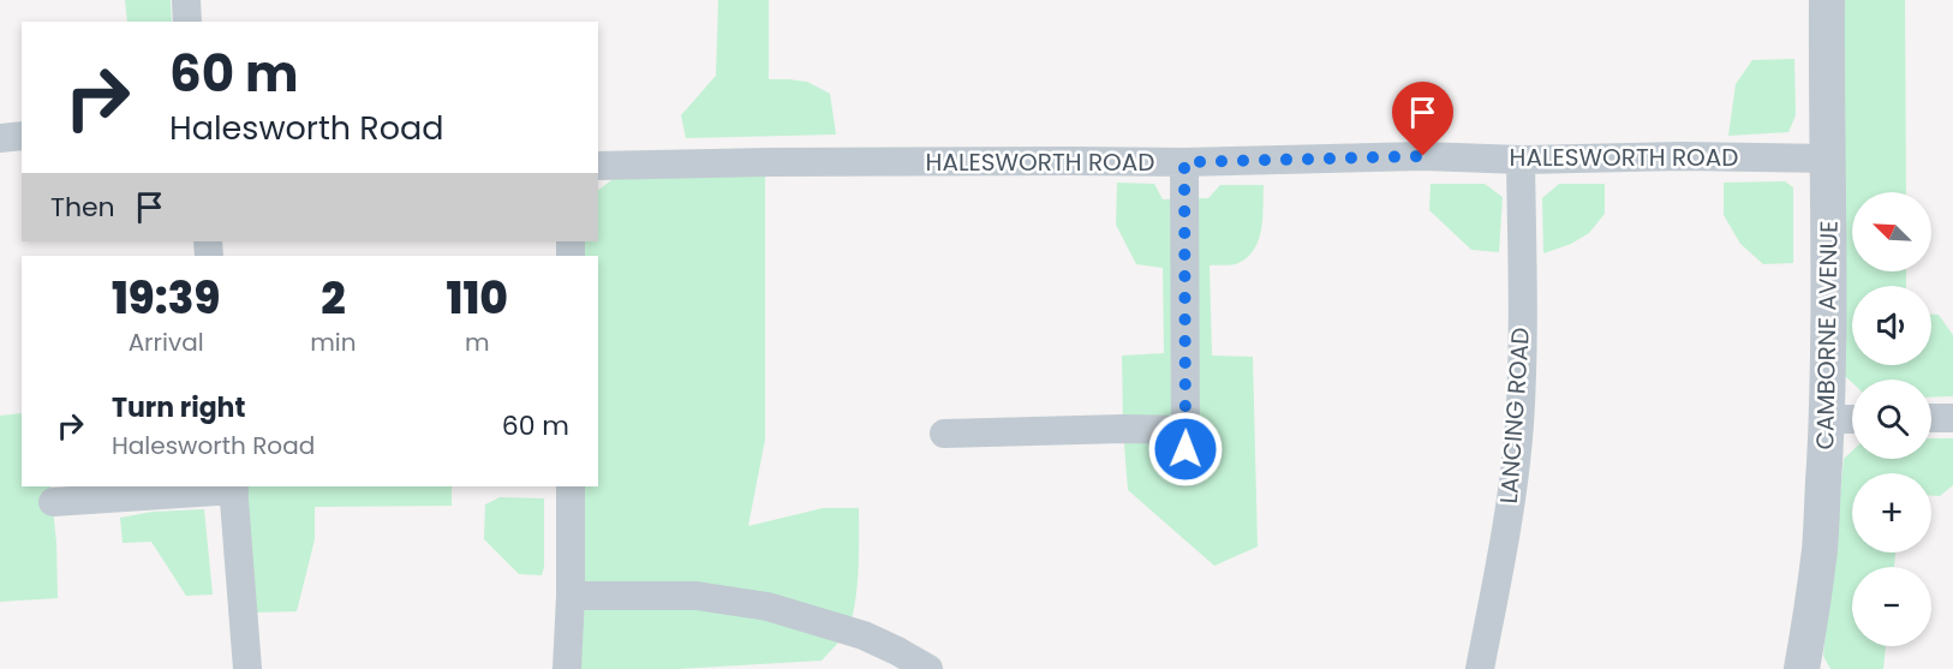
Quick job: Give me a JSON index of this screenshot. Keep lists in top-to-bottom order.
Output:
{
  "streets": {
    "street": ["HALESWORTH ROAD", "CAMBORNE AVENUE", "LANCING ROAD"]
  },
  "crossings": [
    ["HALESWORTH ROAD", "CAMBORNE AVENUE"],
    ["HALESWORTH ROAD", "LANCING ROAD"]
  ],
  "north": "top left",
  "page": {
    "turn": ["60 m", "Halesworth Road"],
    "then": "Then",
    "map_buttons": ["+", "−"],
    "eta": [
      "19:39",
      "Arrival",
      "2",
      "min",
      "110",
      "m"
    ],
    "list": [
      {
        "name": "Turn right",
        "note": "Halesworth Road",
        "value": "60 m"
      }
    ]
  }
}
